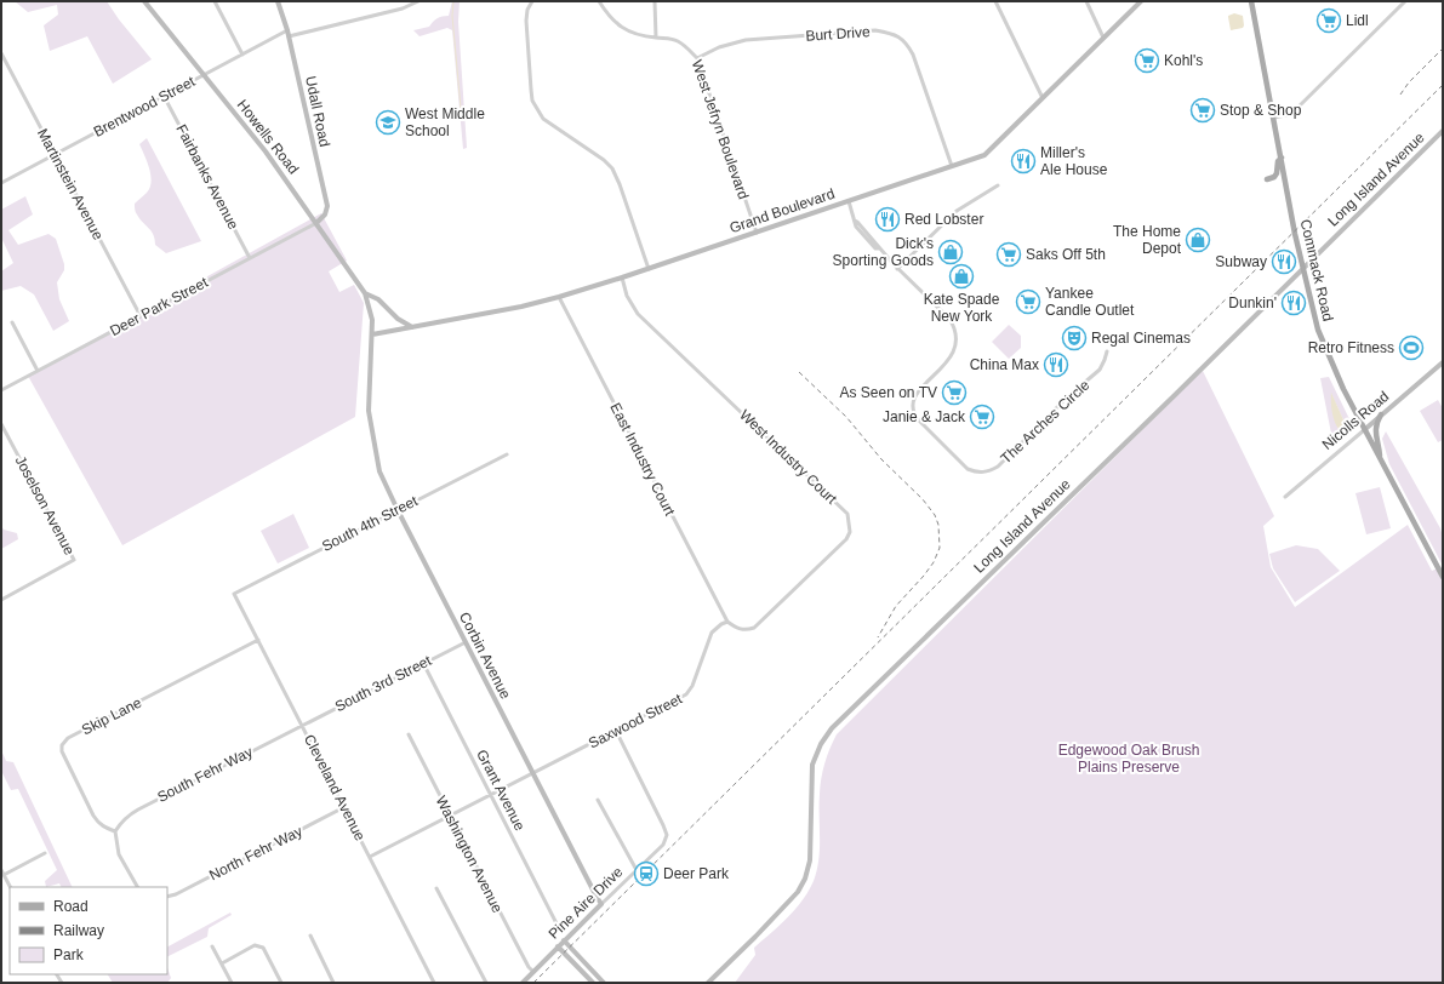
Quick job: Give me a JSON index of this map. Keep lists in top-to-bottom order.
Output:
{
  "streets": {
    "main road": ["Commack Road"],
    "street": [
      "Burt Drive",
      "Brentwood Street",
      "Udall Road",
      "West Jefryn Boulevard",
      "Howells Road",
      "Fairbanks Avenue",
      "Long Island Avenue",
      "Martinstein Avenue",
      "Grand Boulevard",
      "Deer Park Street",
      "Nicolls Road",
      "The Arches Circle",
      "West Industry Court",
      "East Industry Court",
      "Joselson Avenue",
      "South 4th Street",
      "Corbin Avenue",
      "South 3rd Street",
      "Skip Lane",
      "Saxwood Street",
      "South Fehr Way",
      "Cleveland Avenue",
      "Grant Avenue",
      "North Fehr Way",
      "Washington Avenue",
      "Pine Aire Drive"
    ]
  },
  "crossings": [
    ["Burt Drive", "West Jefryn Boulevard"],
    ["Burt Drive", "Grand Boulevard"],
    ["Brentwood Street", "Udall Road"],
    ["Brentwood Street", "Howells Road"],
    ["Brentwood Street", "Fairbanks Avenue"],
    ["Brentwood Street", "Martinstein Avenue"],
    ["Udall Road", "Howells Road"],
    ["Udall Road", "Deer Park Street"],
    ["West Jefryn Boulevard", "Grand Boulevard"],
    ["Howells Road", "Deer Park Street"],
    ["Howells Road", "Corbin Avenue"],
    ["Fairbanks Avenue", "Deer Park Street"],
    ["Long Island Avenue", "Commack Road"],
    ["Martinstein Avenue", "Deer Park Street"],
    ["Grand Boulevard", "West Industry Court"],
    ["Grand Boulevard", "East Industry Court"],
    ["Grand Boulevard", "Corbin Avenue"],
    ["Commack Road", "Nicolls Road"],
    ["West Industry Court", "East Industry Court"],
    ["West Industry Court", "Saxwood Street"],
    ["East Industry Court", "Saxwood Street"],
    ["South 4th Street", "Corbin Avenue"],
    ["South 4th Street", "Cleveland Avenue"],
    ["Corbin Avenue", "South 3rd Street"],
    ["Corbin Avenue", "Saxwood Street"],
    ["Corbin Avenue", "Pine Aire Drive"],
    ["South 3rd Street", "South Fehr Way"],
    ["South 3rd Street", "Cleveland Avenue"],
    ["South 3rd Street", "Grant Avenue"],
    ["Skip Lane", "South Fehr Way"],
    ["Skip Lane", "Cleveland Avenue"],
    ["Saxwood Street", "Cleveland Avenue"],
    ["Saxwood Street", "Grant Avenue"],
    ["Saxwood Street", "Washington Avenue"],
    ["Saxwood Street", "Pine Aire Drive"],
    ["South Fehr Way", "Cleveland Avenue"],
    ["Cleveland Avenue", "North Fehr Way"],
    ["Washington Avenue", "Pine Aire Drive"]
  ],
  "parks": ["Edgewood Oak Brush Plains Preserve"],
  "places": {
    "supermarket": [
      "Lidl",
      "Kohl's",
      "Stop & Shop",
      "Saks Off 5th",
      "Yankee Candle Outlet",
      "As Seen on TV",
      "Janie & Jack"
    ],
    "school or university": ["West Middle School"],
    "restaurant": [
      "Miller's Ale House",
      "Red Lobster",
      "Subway",
      "Dunkin'",
      "China Max"
    ],
    "shop": ["The Home Depot", "Dick's Sporting Goods", "Kate Spade New York"],
    "theatre": ["Regal Cinemas"],
    "sports": ["Retro Fitness"],
    "station": ["Deer Park"]
  },
  "legend": ["Road", "Railway", "Park"]
}
